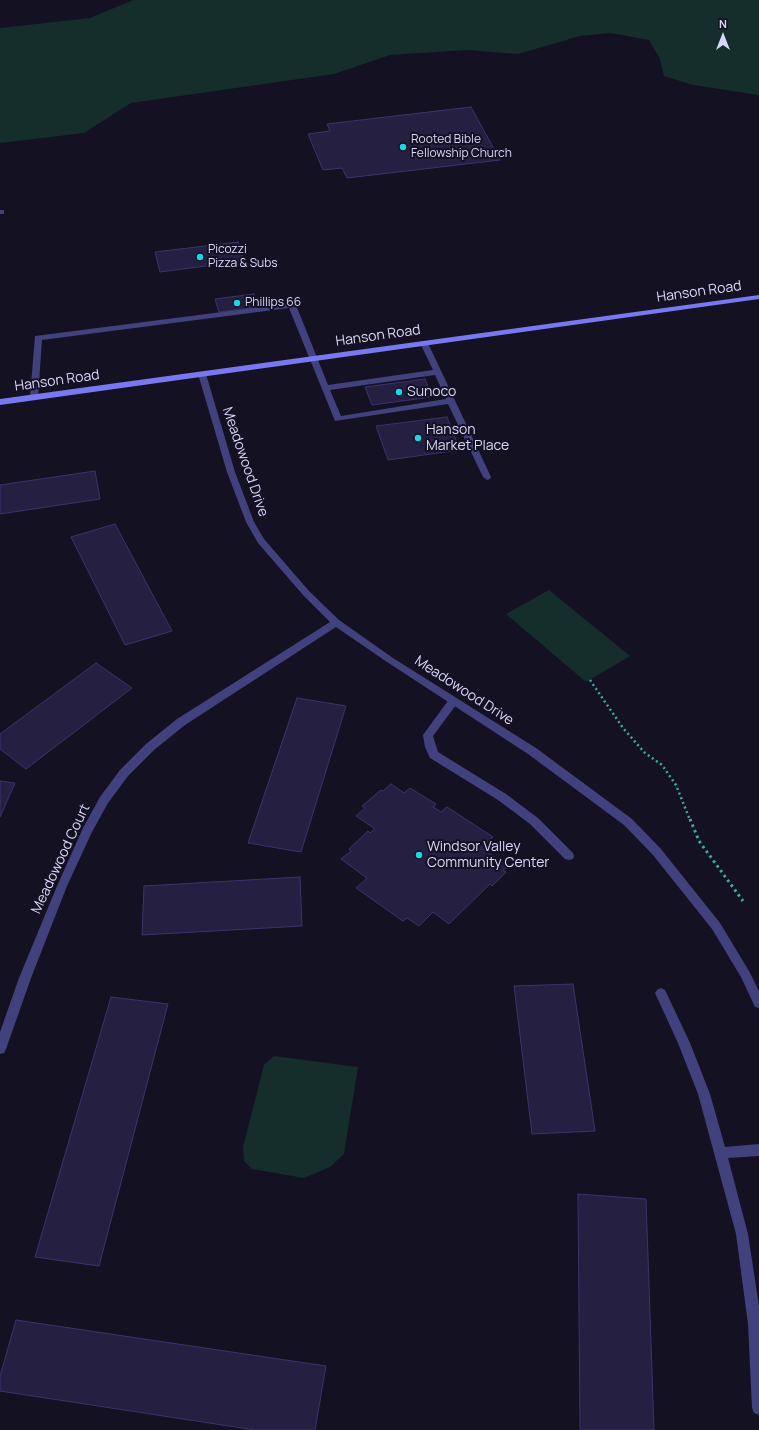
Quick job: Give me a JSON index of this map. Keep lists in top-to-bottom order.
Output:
{
  "streets": {
    "street": ["Hanson Road", "Meadowood Drive", "Meadowood Court"]
  },
  "crossings": [
    ["Hanson Road", "Meadowood Drive"],
    ["Meadowood Drive", "Meadowood Court"]
  ],
  "places": [
    "Rooted Bible Fellowship Church",
    "Picozzi Pizza & Subs",
    "Phillips 66",
    "Sunoco",
    "Hanson Market Place",
    "Windsor Valley Community Center"
  ],
  "north": "top"
}
